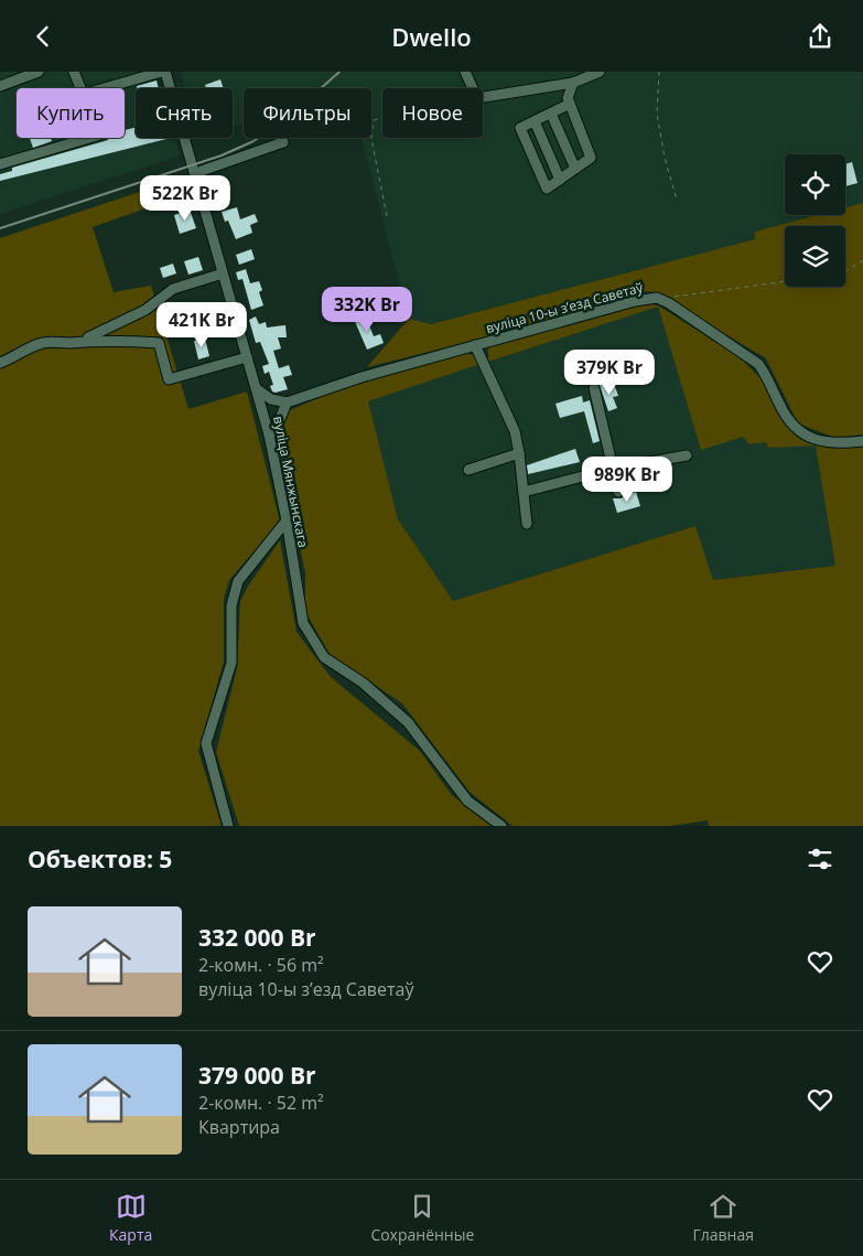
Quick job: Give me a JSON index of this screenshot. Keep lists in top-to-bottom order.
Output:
{
  "streets": {
    "street": ["вуліца 10-ы зʼезд Саветаў", "вуліца Мянжынскага"]
  },
  "page": {
    "header": "Dwello",
    "chip": [
      "Купить",
      "Снять",
      "Фильтры",
      "Новое"
    ],
    "price": [
      "522K Br",
      "332K Br",
      "421K Br",
      "379K Br",
      "989K Br"
    ],
    "heading": "Объектов: 5",
    "list": [
      {
        "name": "332 000 Br",
        "note": "2-комн. · 56 m² · вуліца 10-ы зʼезд Саветаў"
      },
      {
        "name": "379 000 Br",
        "note": "2-комн. · 52 m² · Квартира"
      }
    ],
    "tabs": ["Карта", "Сохранённые", "Главная"]
  }
}
